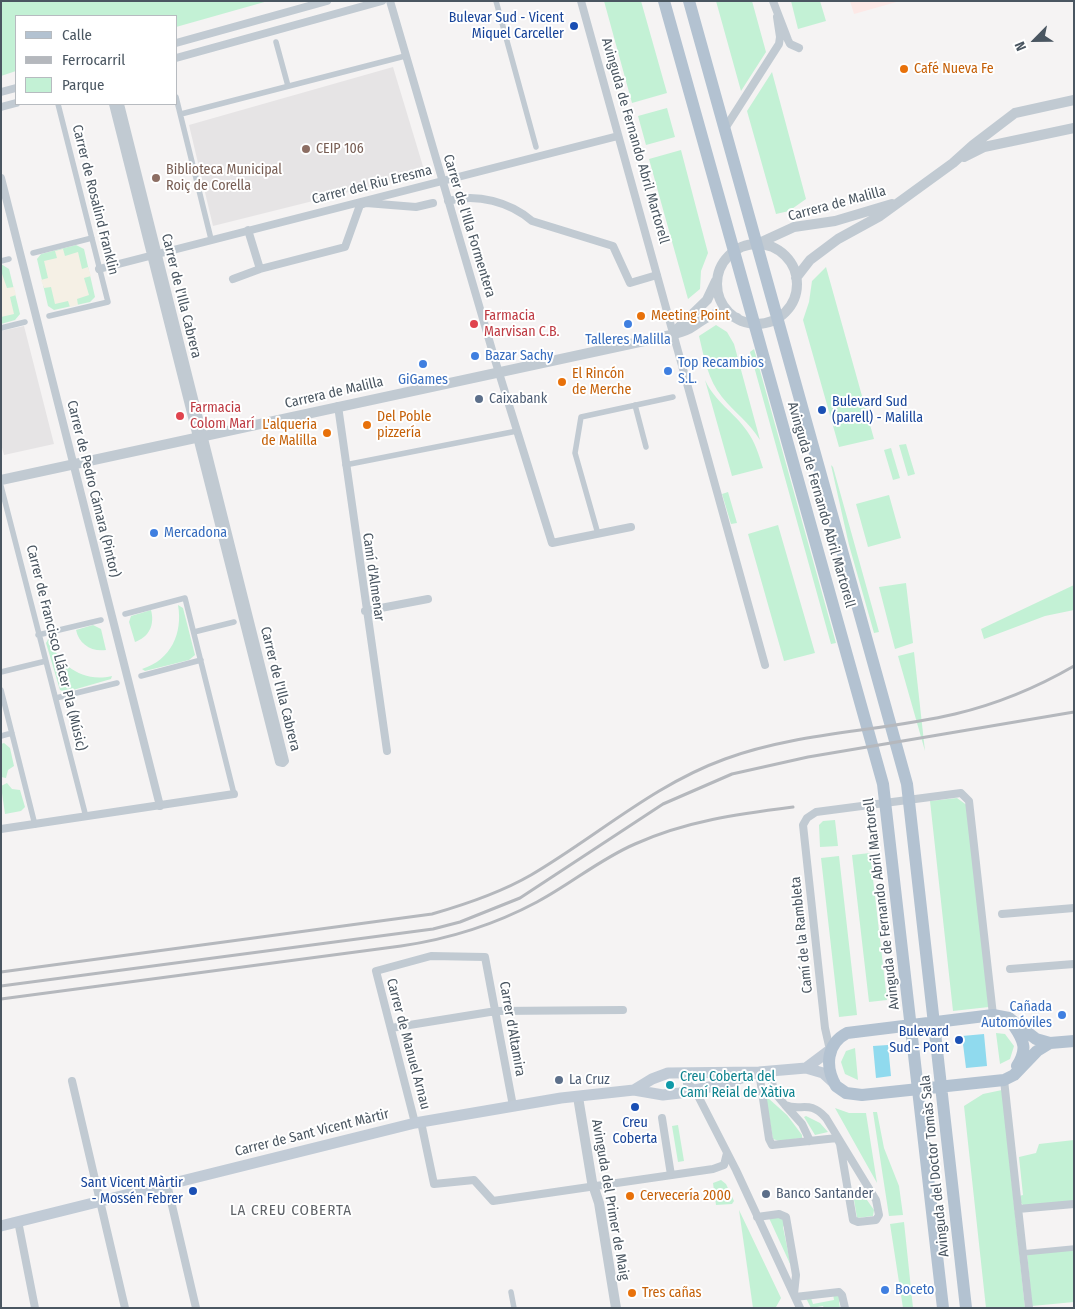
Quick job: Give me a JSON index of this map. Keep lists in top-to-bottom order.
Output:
{
  "streets": {
    "main road": ["Avinguda de Fernando Abril Martorell", "Carrer de Sant Vicent Màrtir", "Avinguda del Doctor Tomàs Sala"],
    "street": [
      "Carrer del Riu Eresma",
      "Carrer de Rosalind Franklin",
      "Carrera de Malilla",
      "Carrer de l'Illa Formentera",
      "Carrer de l'Illa Cabrera",
      "Carrer de Pedro Cámara (Pintor)",
      "Camí d'Almenar",
      "Carrer de Francisco Llácer Pla (Músic)",
      "Camí de la Rambleta",
      "Carrer d'Altamira",
      "Carrer de Manuel Arnau",
      "Avinguda del Primer de Maig"
    ]
  },
  "crossings": [
    ["Avinguda de Fernando Abril Martorell", "Carrer del Riu Eresma"],
    ["Avinguda de Fernando Abril Martorell", "Carrera de Malilla"],
    ["Avinguda de Fernando Abril Martorell", "Carrer de Sant Vicent Màrtir"],
    ["Avinguda de Fernando Abril Martorell", "Avinguda del Doctor Tomàs Sala"],
    ["Carrer del Riu Eresma", "Carrer de Rosalind Franklin"],
    ["Carrer del Riu Eresma", "Carrer de l'Illa Formentera"],
    ["Carrer del Riu Eresma", "Carrer de l'Illa Cabrera"],
    ["Carrera de Malilla", "Carrer de l'Illa Formentera"],
    ["Carrera de Malilla", "Carrer de l'Illa Cabrera"],
    ["Carrera de Malilla", "Carrer de Pedro Cámara (Pintor)"],
    ["Carrera de Malilla", "Camí d'Almenar"],
    ["Carrer d'Altamira", "Carrer de Manuel Arnau"],
    ["Carrer d'Altamira", "Carrer de Sant Vicent Màrtir"],
    ["Carrer de Manuel Arnau", "Carrer de Sant Vicent Màrtir"],
    ["Carrer de Manuel Arnau", "Avinguda del Primer de Maig"],
    ["Carrer de Sant Vicent Màrtir", "Avinguda del Doctor Tomàs Sala"],
    ["Carrer de Sant Vicent Màrtir", "Avinguda del Primer de Maig"]
  ],
  "districts": ["LA CREU COBERTA"],
  "places": [
    "Bulevar Sud - Vicent Miquel Carceller",
    "Café Nueva Fe",
    "CEIP 106",
    "Biblioteca Municipal Roiç de Corella",
    "Meeting Point",
    "Farmacia Marvisan C.B.",
    "Talleres Malilla",
    "Bazar Sachy",
    "GiGames",
    "Top Recambios S.L.",
    "El Rincón de Merche",
    "Caixabank",
    "Bulevard Sud (parell) - Malilla",
    "Farmacia Colom Marí",
    "Del Poble pizzería",
    "L'alqueria de Malilla",
    "Mercadona",
    "Cañada Automóviles",
    "Bulevard Sud - Pont",
    "La Cruz",
    "Creu Coberta del Camí Reial de Xàtiva",
    "Creu Coberta",
    "Sant Vicent Màrtir - Mossén Febrer",
    "Banco Santander",
    "Cervecería 2000",
    "Boceto",
    "Tres cañas"
  ],
  "legend": ["Calle", "Ferrocarril", "Parque"],
  "north": "bottom left"
}
